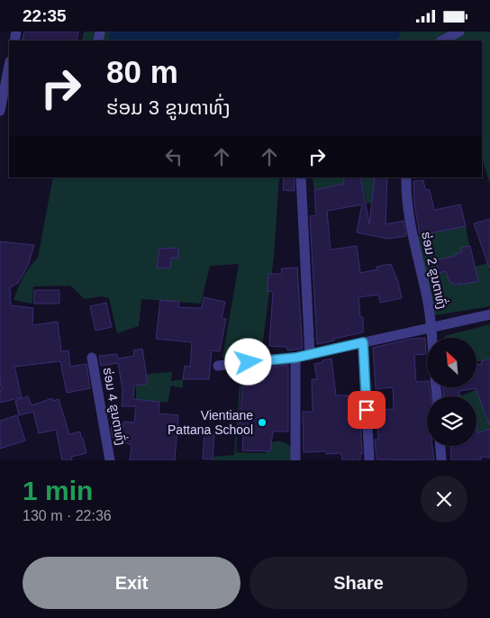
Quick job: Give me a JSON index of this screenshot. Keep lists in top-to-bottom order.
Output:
{
  "streets": {
    "street": ["ຮ່ອມ 2 ຂູນຕາທົ່ງ", "ຮ່ອມ 4 ຂູນຕາທົ່ງ"]
  },
  "places": ["Vientiane Pattana School"],
  "north": "top left",
  "page": {
    "status": "22:35",
    "turn": ["80 m", "ຮ່ອມ 3 ຂູນຕາທົ່ງ"],
    "heading": ["1 min", "130 m · 22:36"],
    "buttons": ["Exit", "Share"]
  }
}
